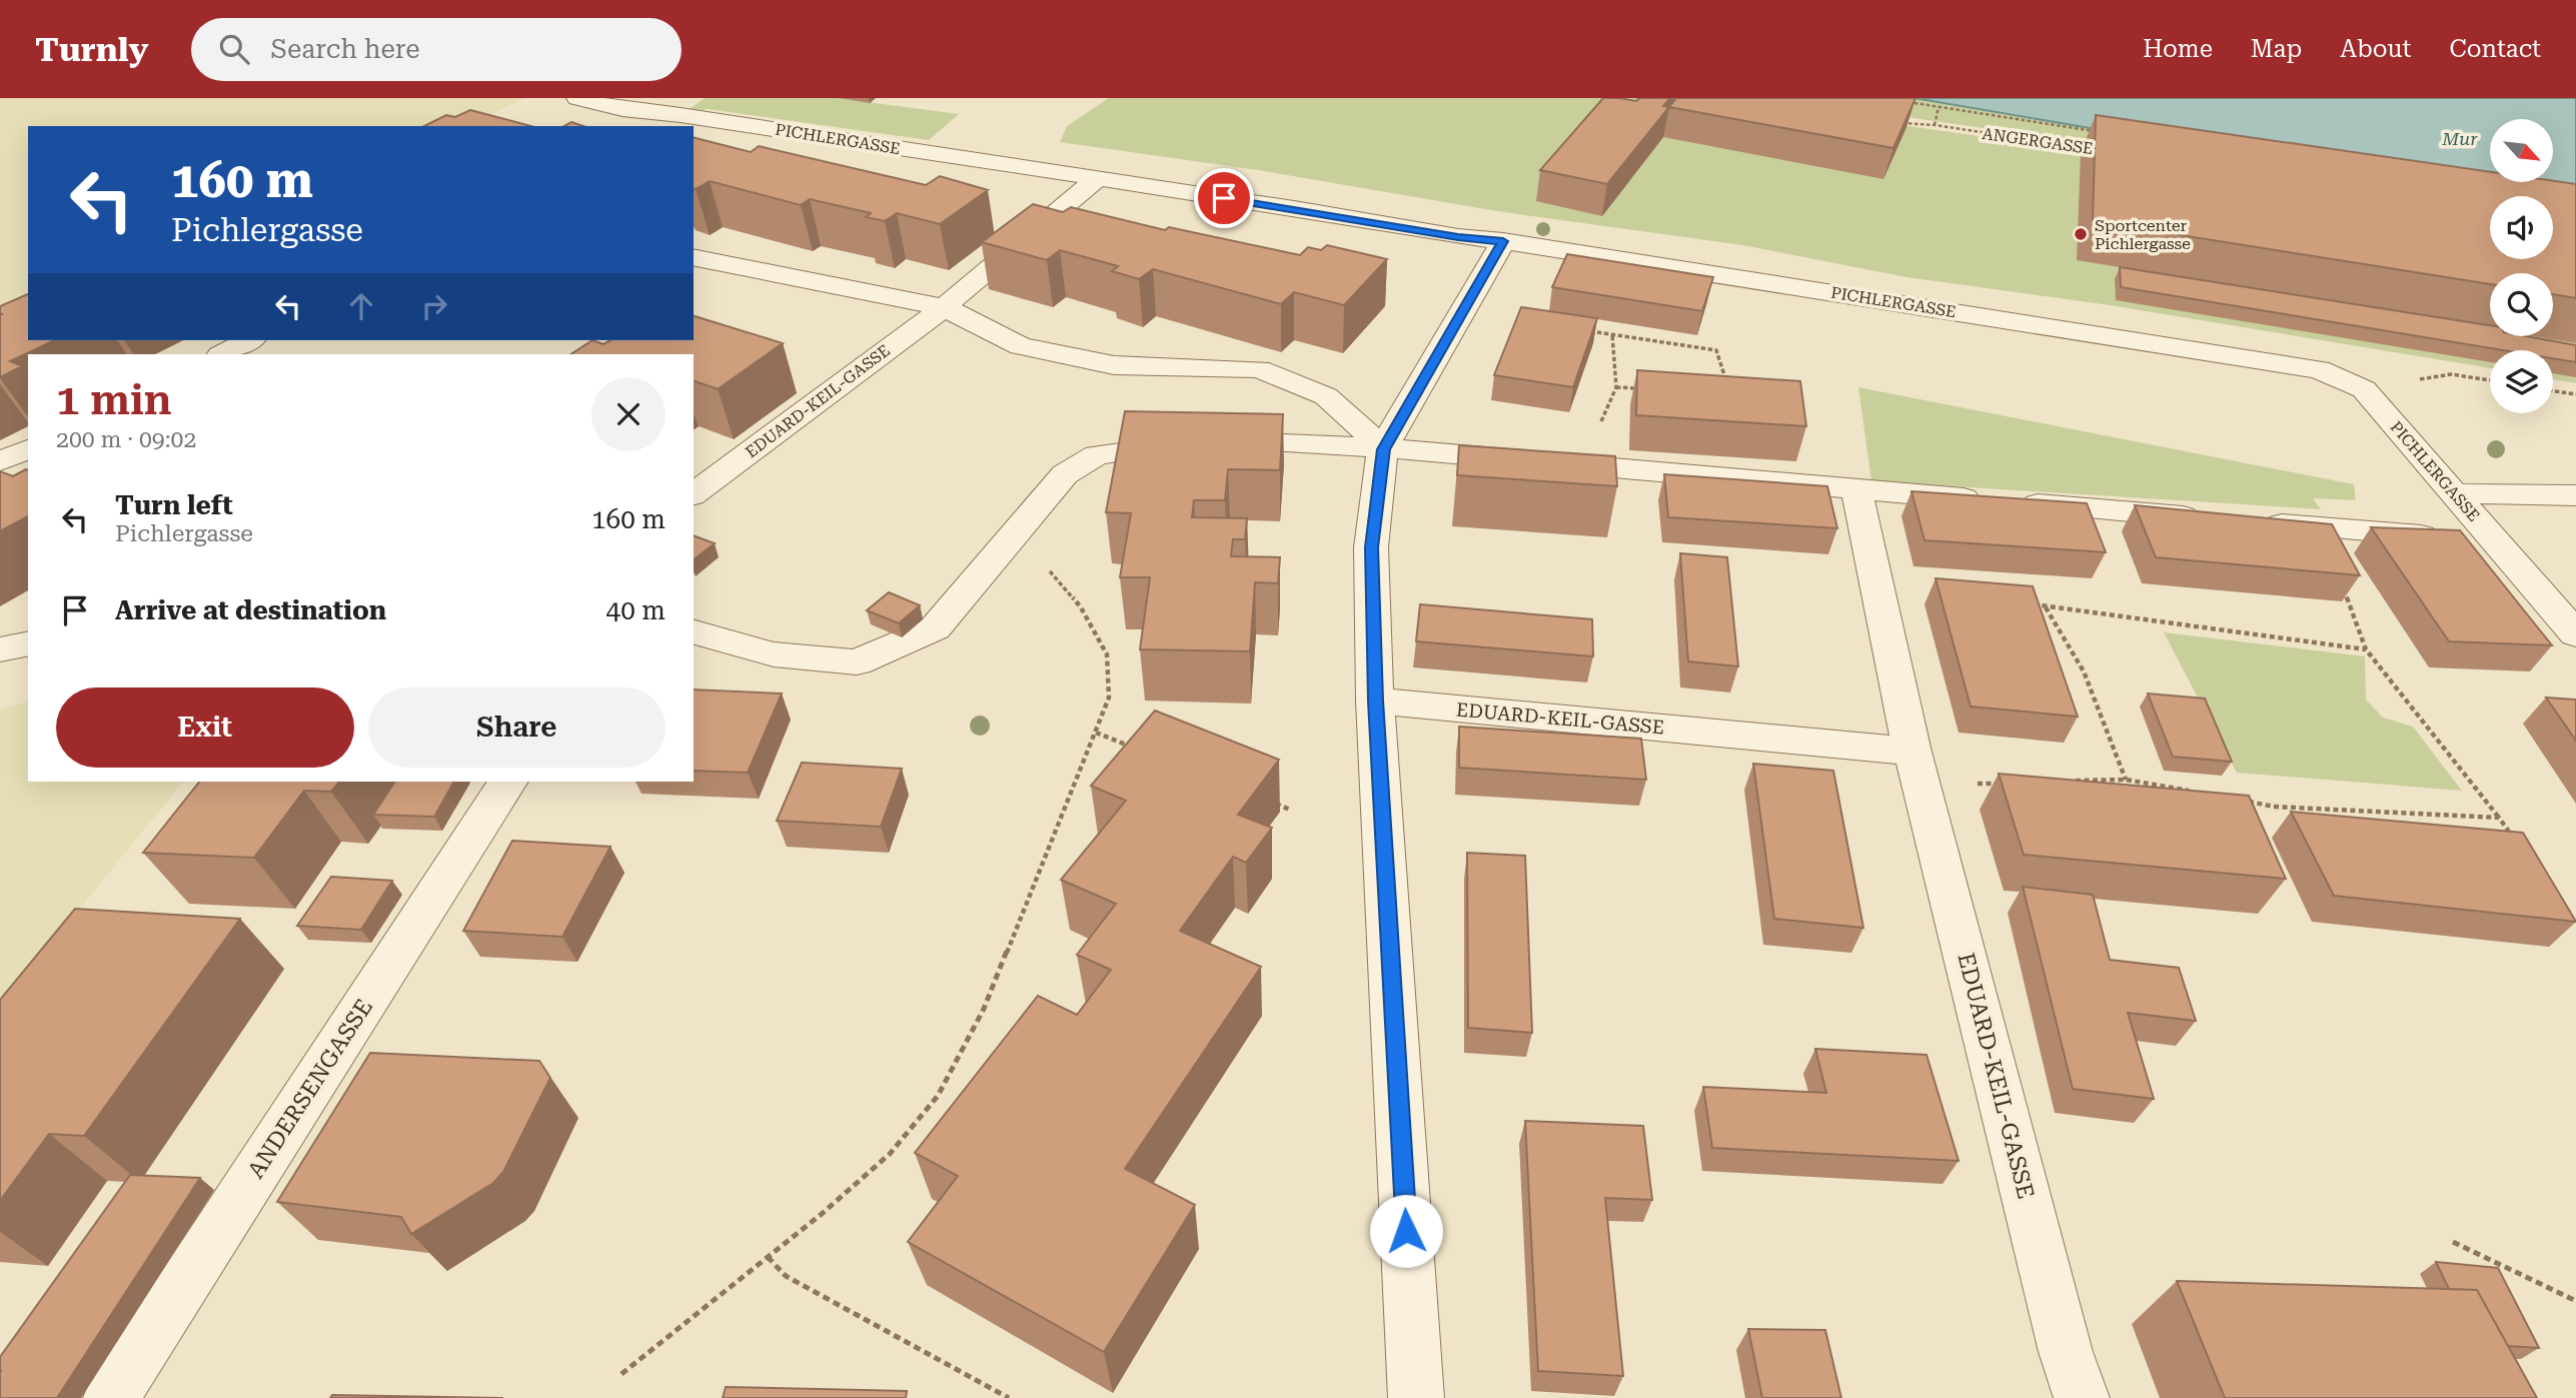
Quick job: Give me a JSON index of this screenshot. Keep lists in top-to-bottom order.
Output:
{
  "streets": {
    "street": ["PICHLERGASSE", "EDUARD-KEIL-GASSE", "ANDERSENGASSE"],
    "path": ["ANGERGASSE"]
  },
  "water": ["Mur"],
  "places": ["Sportcenter Pichlergasse"],
  "north": "bottom right",
  "page": {
    "header": "Turnly",
    "search": "Search here",
    "nav": [
      "Home",
      "Map",
      "About",
      "Contact"
    ],
    "turn": ["160 m", "Pichlergasse"],
    "heading": ["1 min", "200 m · 09:02"],
    "list": [
      {
        "name": "Turn left",
        "note": "Pichlergasse",
        "value": "160 m"
      },
      {
        "name": "Arrive at destination",
        "value": "40 m"
      }
    ],
    "buttons": ["Exit", "Share"]
  }
}
